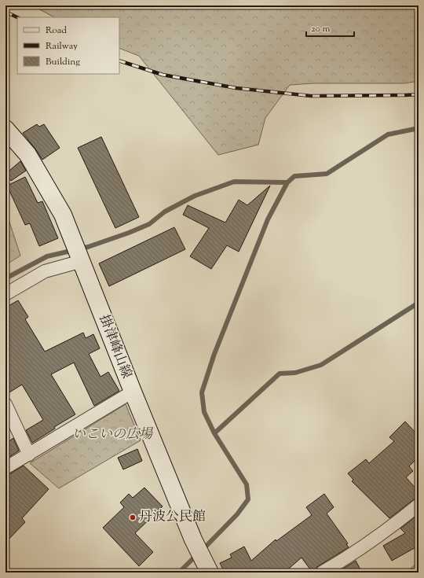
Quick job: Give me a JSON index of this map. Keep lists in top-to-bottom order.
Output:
{
  "streets": {
    "main road": ["掛津峰山線"]
  },
  "parks": ["いこいの広場"],
  "places": ["丹波公民館"],
  "legend": ["Road", "Railway", "Building"],
  "scale_bar": "20 m"
}
